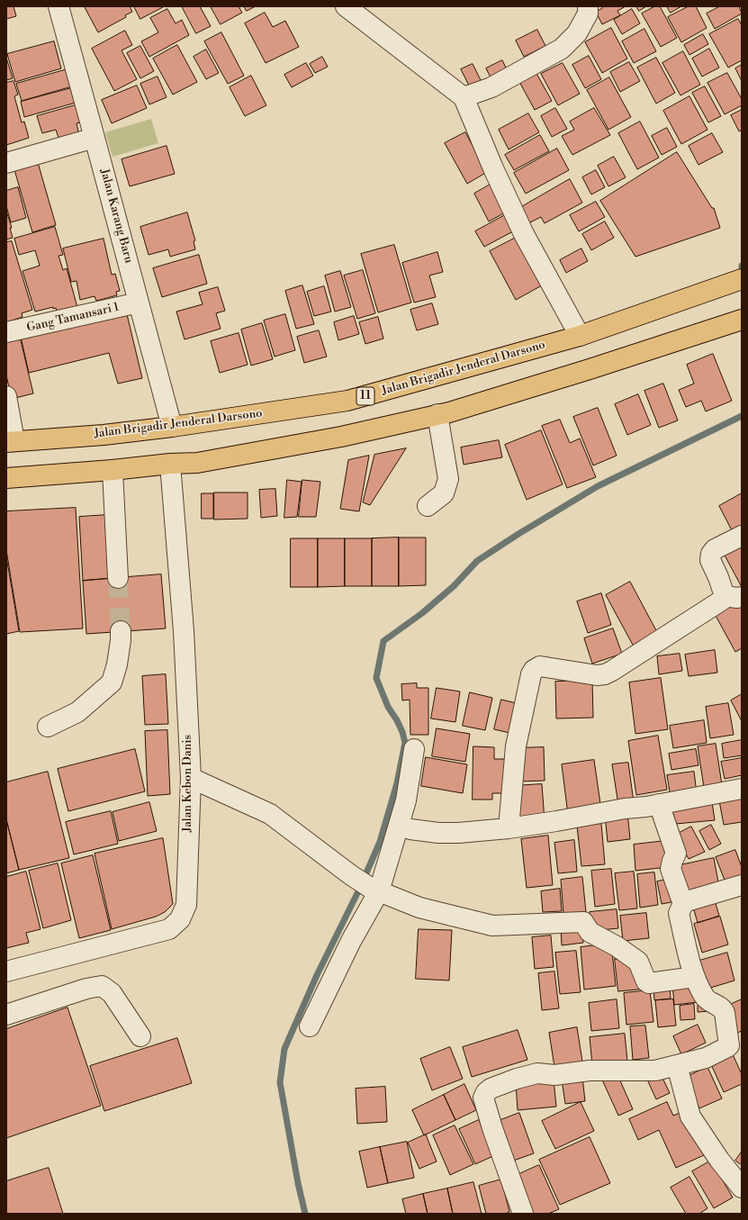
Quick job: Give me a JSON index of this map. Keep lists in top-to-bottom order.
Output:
{
  "streets": {
    "highway": ["Jalan Brigadir Jenderal Darsono", "11"],
    "street": ["Jalan Karang Baru", "Gang Tamansari 1", "Jalan Kebon Danis"]
  },
  "crossings": [
    ["Jalan Karang Baru", "Gang Tamansari 1"],
    ["Jalan Karang Baru", "Jalan Brigadir Jenderal Darsono"]
  ]
}
